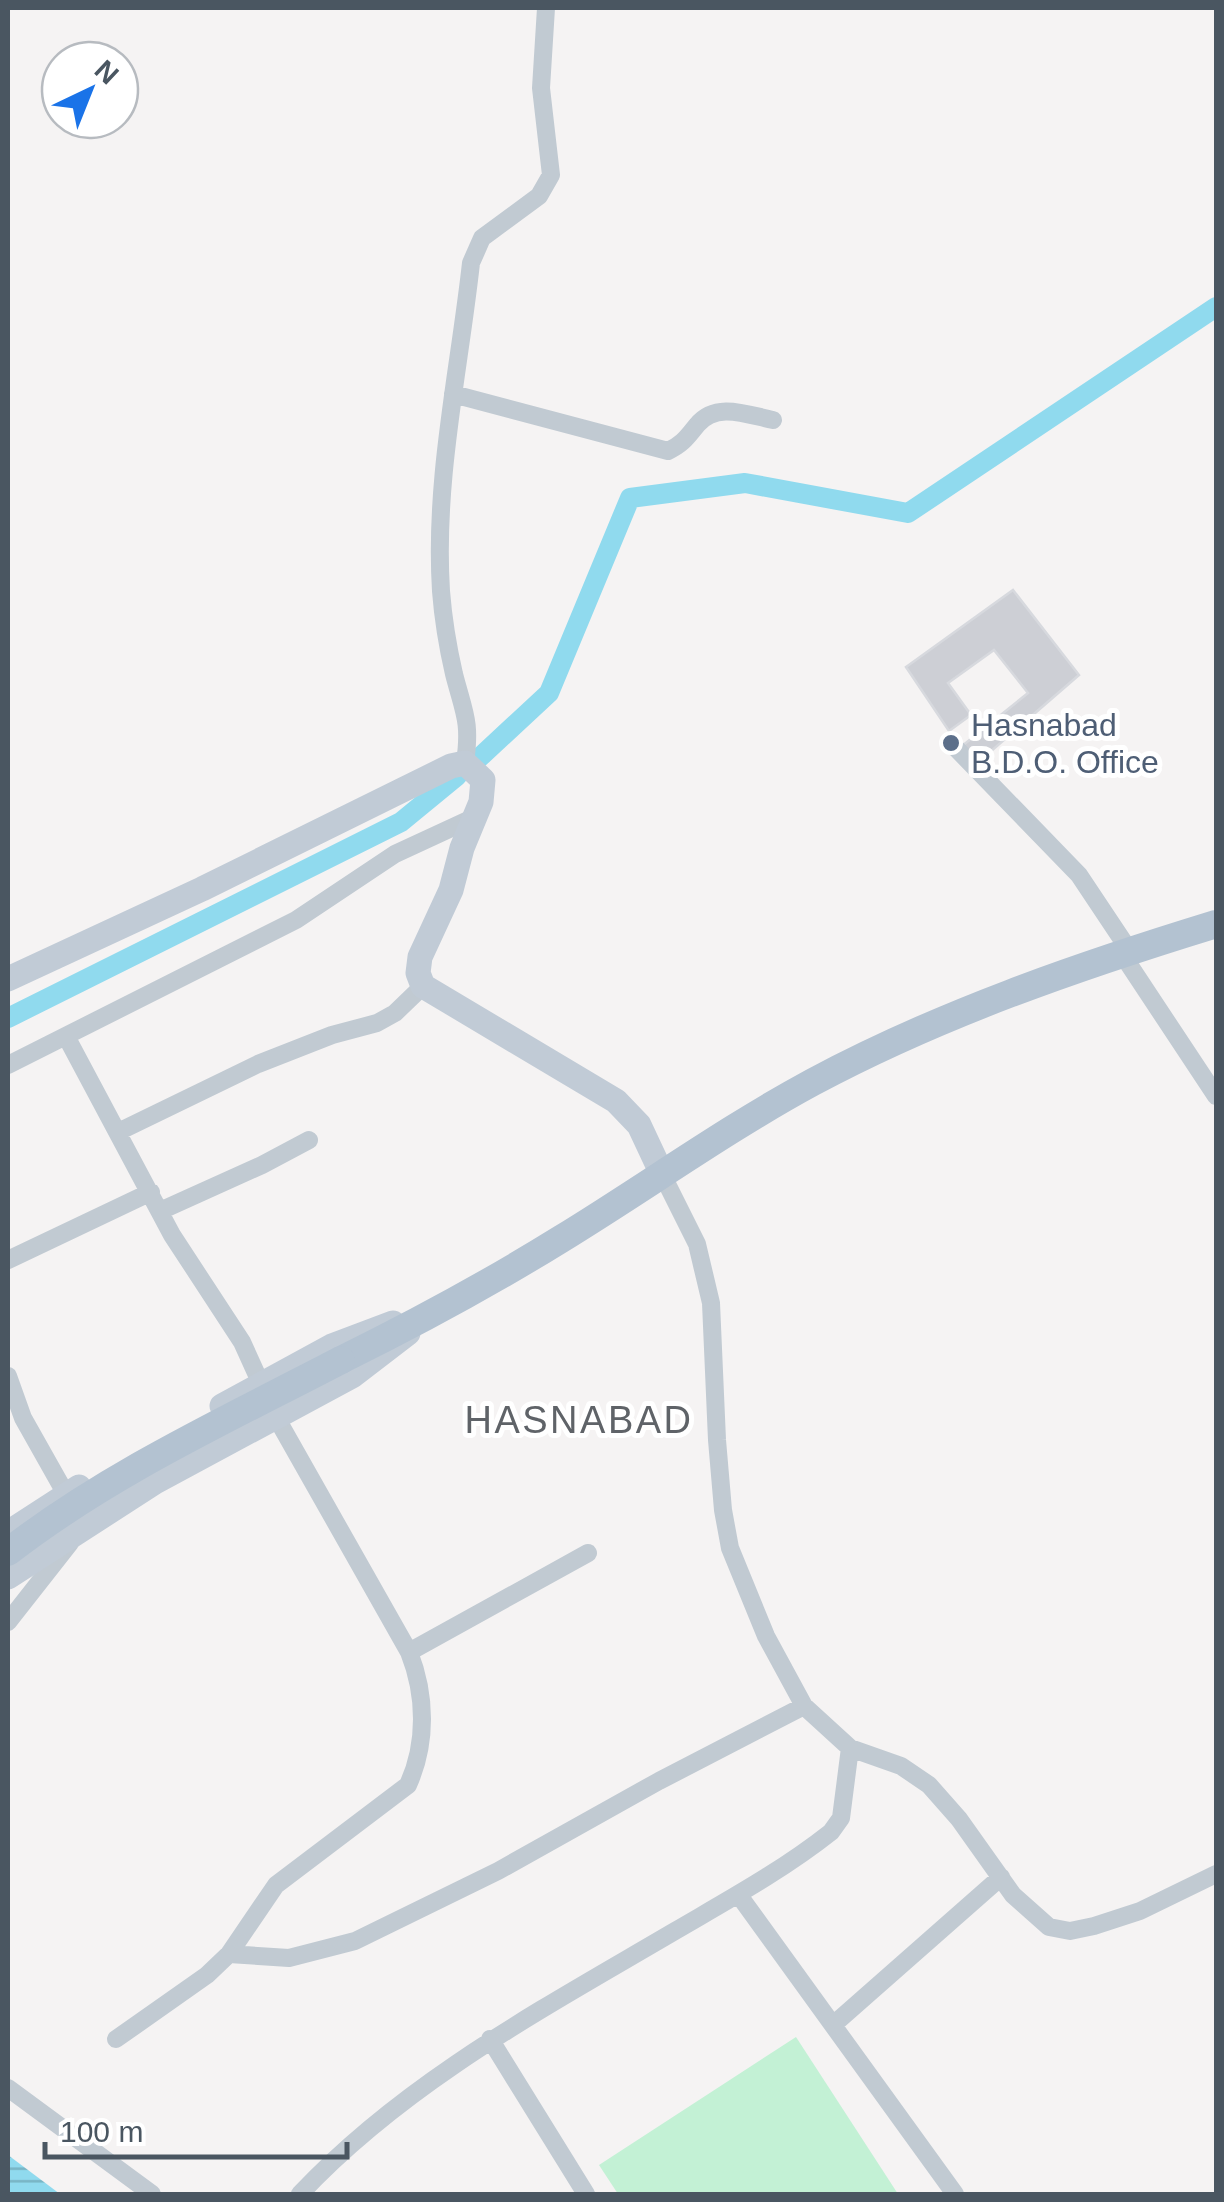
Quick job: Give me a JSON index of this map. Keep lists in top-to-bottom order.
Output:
{
  "districts": ["HASNABAD"],
  "places": ["Hasnabad B.D.O. Office"],
  "scale_bar": "100 m",
  "north": "top right"
}
